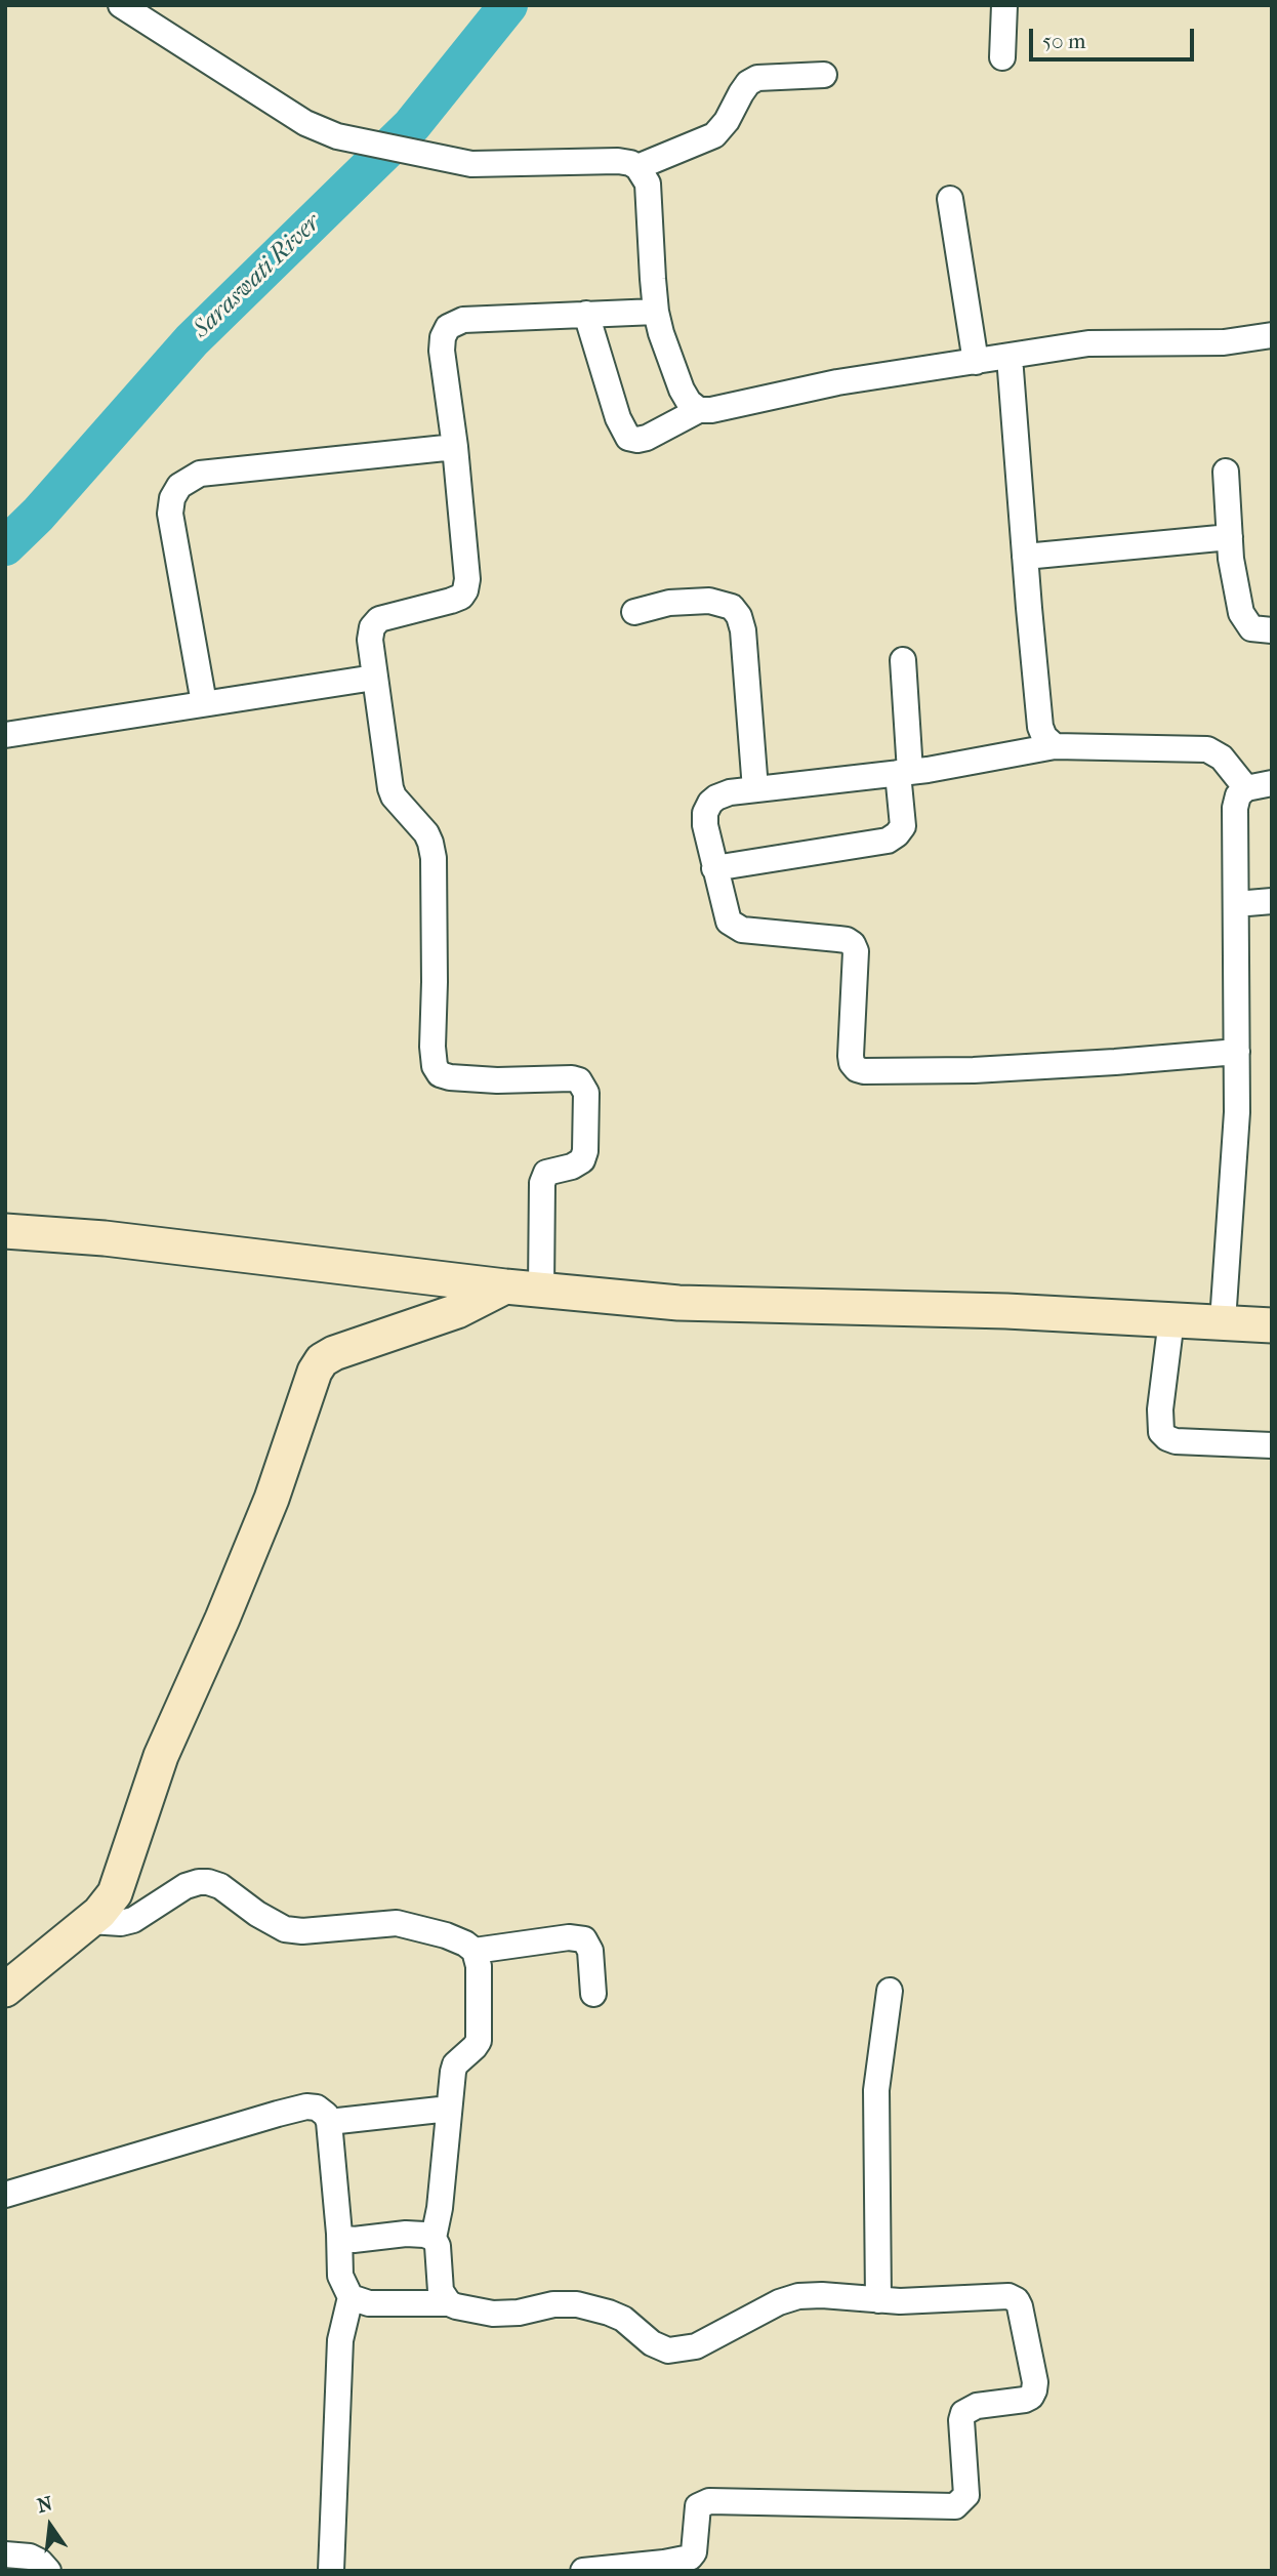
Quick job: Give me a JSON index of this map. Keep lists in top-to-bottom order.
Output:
{
  "water": ["Saraswati River"],
  "scale_bar": "50 m",
  "north": "top"
}
